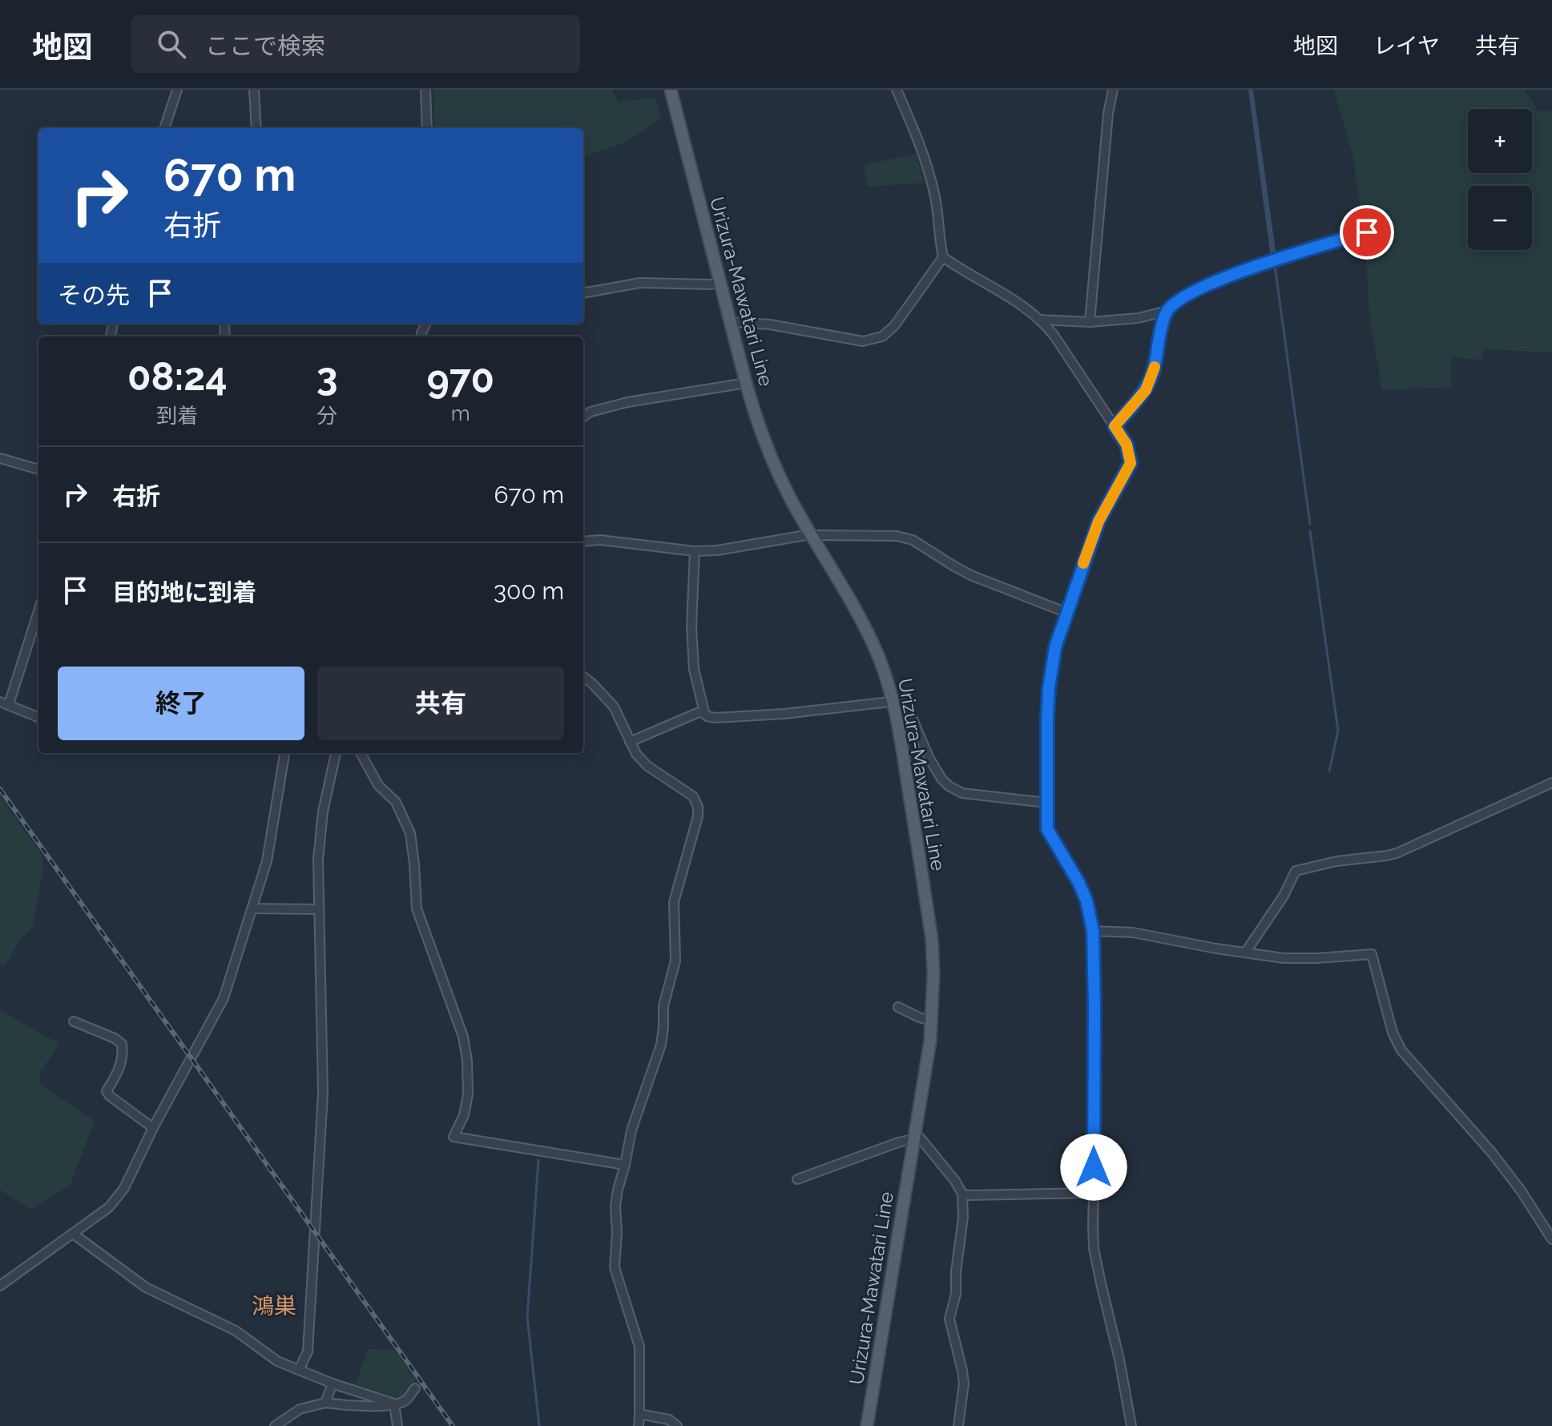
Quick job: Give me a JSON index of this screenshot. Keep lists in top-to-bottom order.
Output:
{
  "streets": {
    "main road": ["Urizura-Mawatari Line"]
  },
  "districts": ["鴻巣"],
  "page": {
    "header": "地図",
    "search": "ここで検索",
    "nav": ["地図", "レイヤ", "共有"],
    "map_buttons": ["+", "−"],
    "turn": ["670 m", "右折"],
    "then": "その先",
    "eta": [
      "08:24",
      "到着",
      "3",
      "分",
      "970",
      "m"
    ],
    "list": [
      {
        "name": "右折",
        "value": "670 m"
      },
      {
        "name": "目的地に到着",
        "value": "300 m"
      }
    ],
    "buttons": ["終了", "共有"]
  }
}
